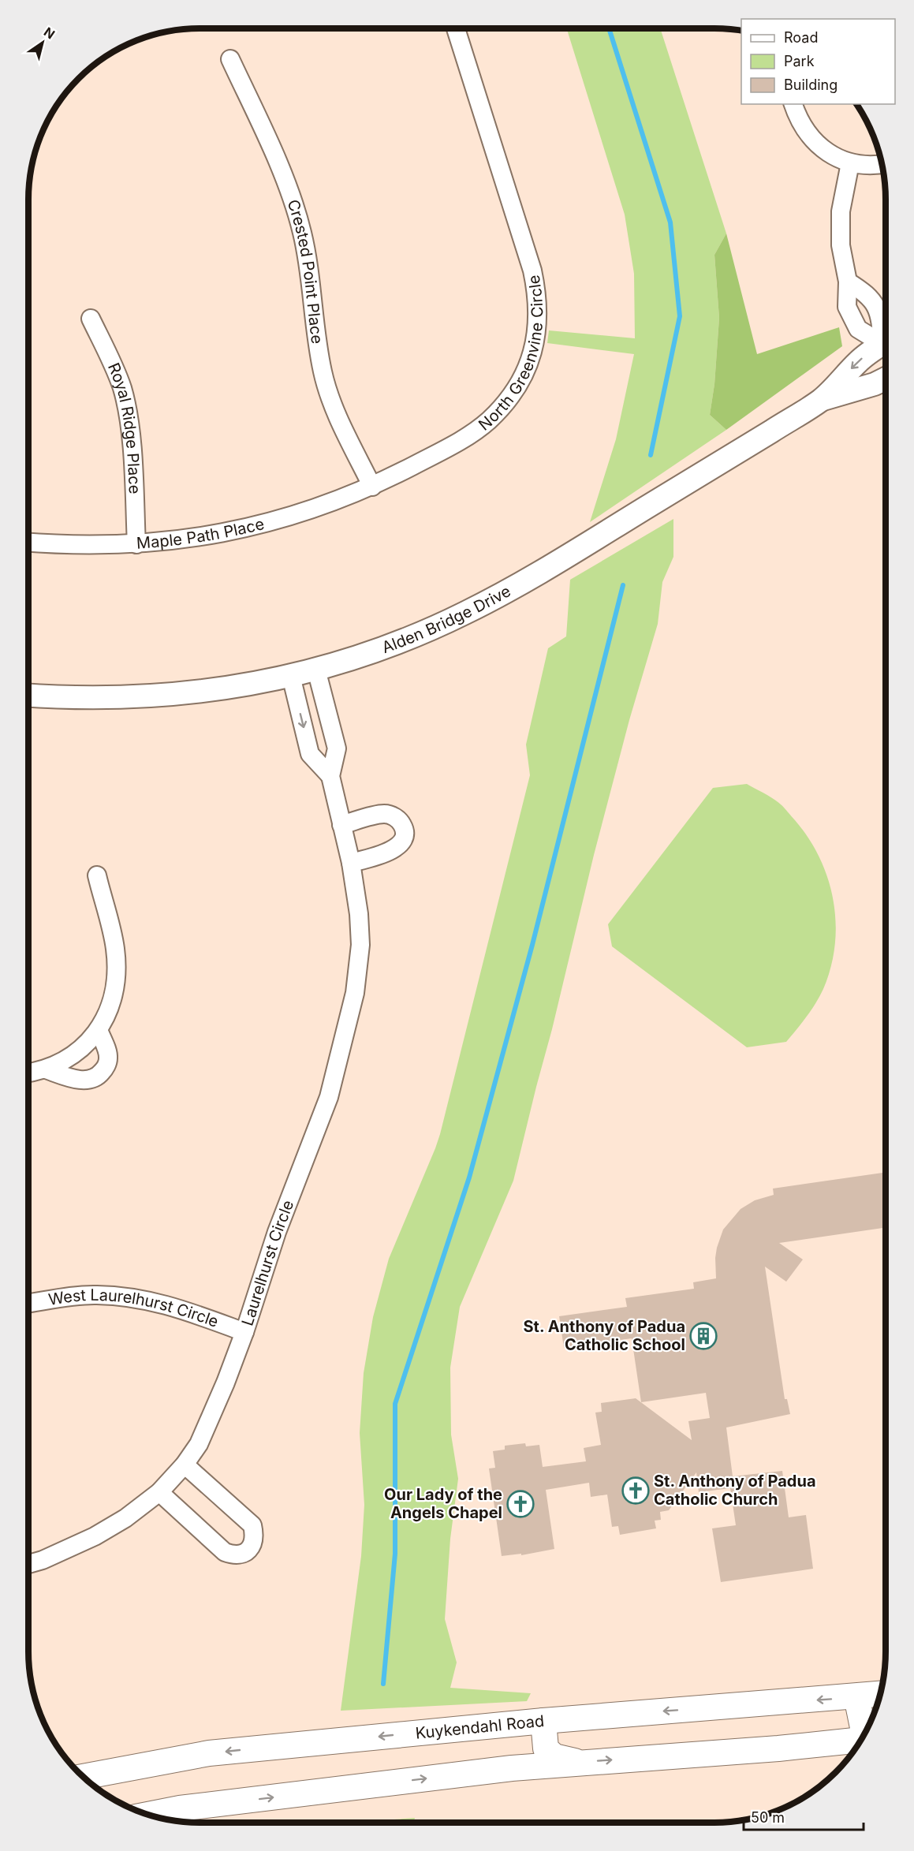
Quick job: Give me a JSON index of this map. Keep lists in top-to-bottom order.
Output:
{
  "streets": {
    "main road": ["Kuykendahl Road"],
    "street": [
      "Crested Point Place",
      "North Greenvine Circle",
      "Royal Ridge Place",
      "Maple Path Place",
      "Alden Bridge Drive",
      "Laurelhurst Circle",
      "West Laurelhurst Circle"
    ]
  },
  "crossings": [
    ["Crested Point Place", "North Greenvine Circle"],
    ["Crested Point Place", "Maple Path Place"],
    ["North Greenvine Circle", "Maple Path Place"],
    ["Royal Ridge Place", "Maple Path Place"],
    ["Alden Bridge Drive", "Laurelhurst Circle"],
    ["Laurelhurst Circle", "West Laurelhurst Circle"]
  ],
  "places": {
    "building": ["St. Anthony of Padua Catholic School"],
    "church": ["St. Anthony of Padua Catholic Church", "Our Lady of the Angels Chapel"]
  },
  "legend": ["Road", "Park", "Building"],
  "scale_bar": "50 m",
  "north": "top right"
}
